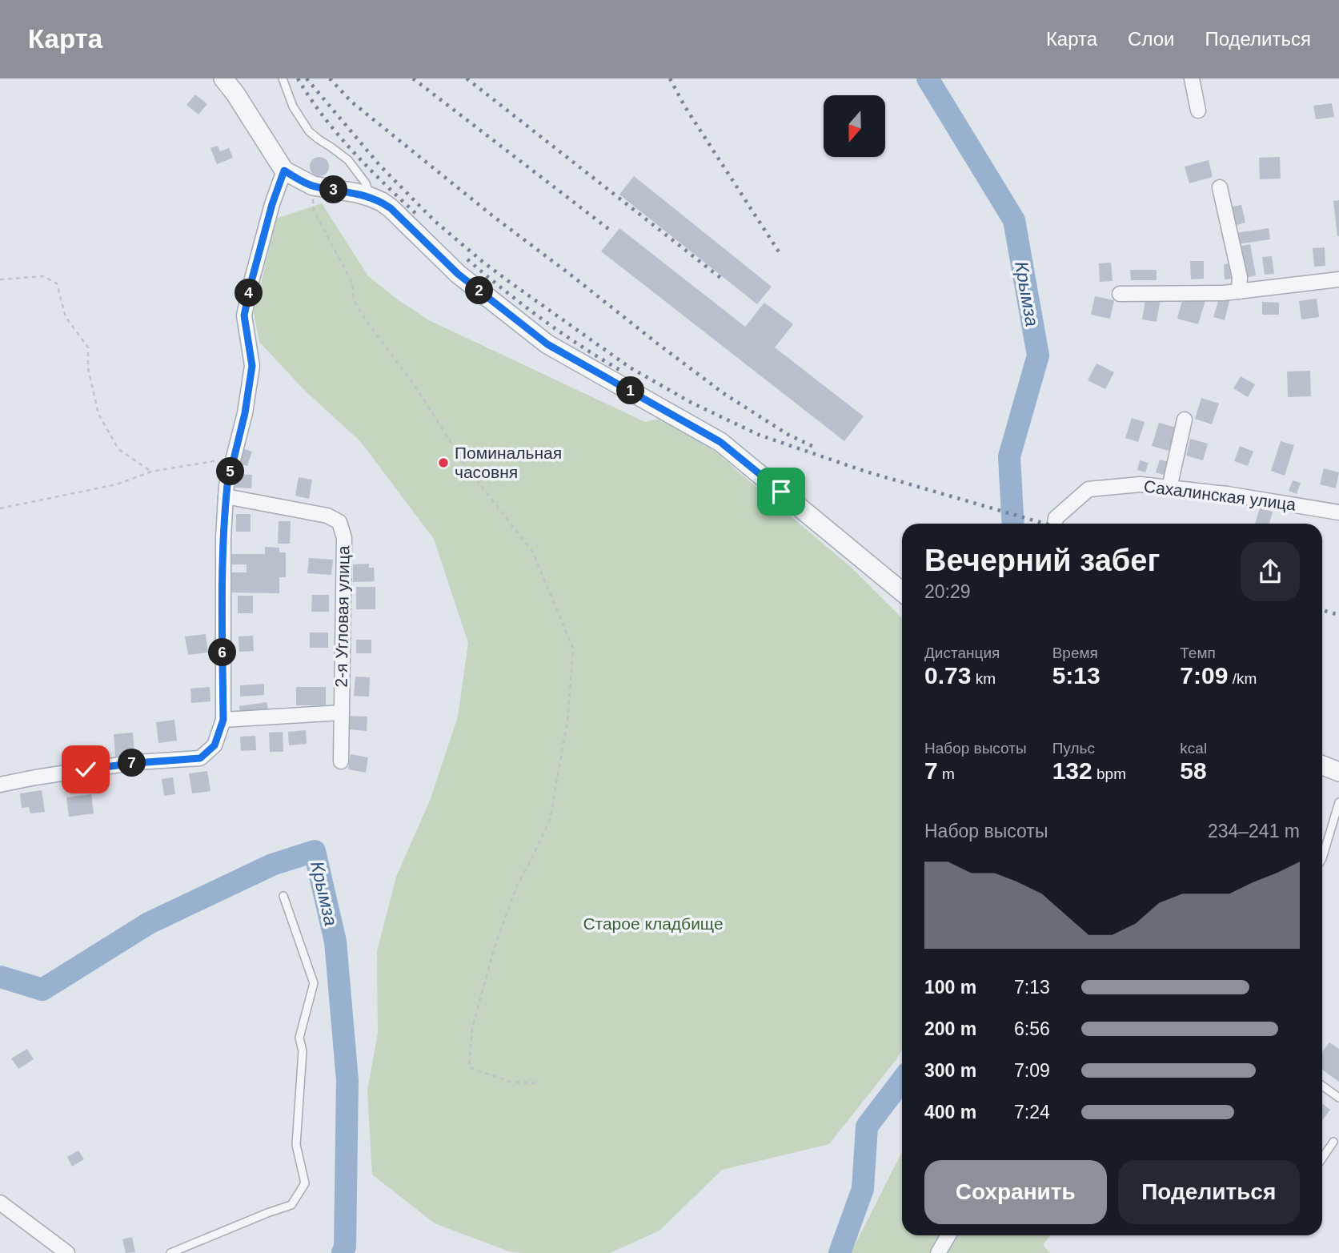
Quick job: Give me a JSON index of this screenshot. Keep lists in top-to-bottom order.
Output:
{
  "streets": {
    "street": ["Сахалинская улица", "2-я Угловая улица"]
  },
  "water": ["Крымза"],
  "parks": ["Старое кладбище"],
  "places": ["Поминальная часовня"],
  "north": "bottom",
  "page": {
    "header": "Карта",
    "nav": ["Карта", "Слои", "Поделиться"],
    "pins": [
      "3",
      "2",
      "4",
      "1",
      "5",
      "6",
      "7"
    ],
    "heading": ["Вечерний забег", "20:29"],
    "stats": [
      ["Дистанция", "0.73 km"],
      ["Время", "5:13"],
      ["Темп", "7:09 /km"],
      ["Набор высоты", "7 m"],
      ["Пульс", "132 bpm"],
      ["kcal", "58"]
    ],
    "chart": ["Набор высоты", "234–241 m"],
    "list": [
      {
        "name": "100 m",
        "note": "7:13"
      },
      {
        "name": "200 m",
        "note": "6:56"
      },
      {
        "name": "300 m",
        "note": "7:09"
      },
      {
        "name": "400 m",
        "note": "7:24"
      }
    ],
    "buttons": ["Сохранить", "Поделиться"]
  }
}
